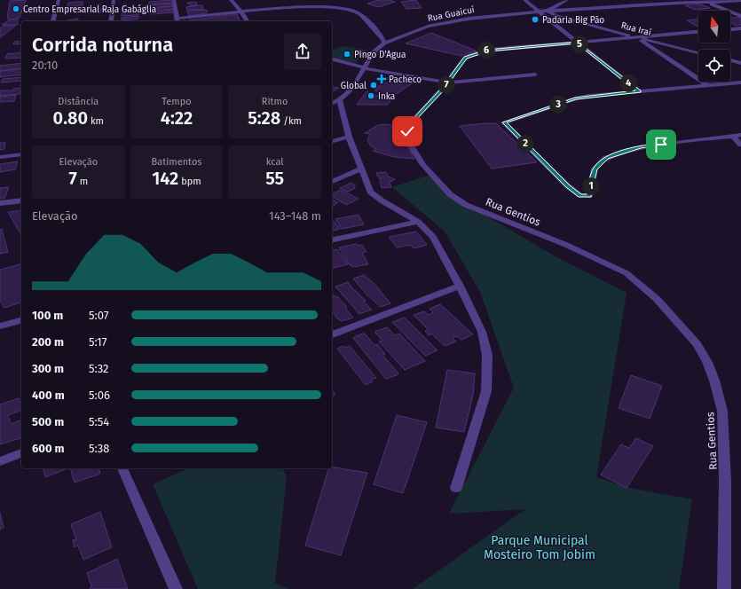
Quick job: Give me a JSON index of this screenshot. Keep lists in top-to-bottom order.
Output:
{
  "streets": {
    "street": ["Rua Guaicuí", "Rua Iraí", "Rua Gentios"]
  },
  "crossings": [
    ["Rua Guaicuí", "Rua Iraí"],
    ["Rua Iraí", "Rua Gentios"]
  ],
  "parks": ["Parque Municipal Mosteiro Tom Jobim"],
  "places": {
    "other": [
      "Centro Empresarial Raja Gabáglia",
      "Padaria Big Pão",
      "Pingo D'Agua",
      "Global",
      "Inka"
    ],
    "health": ["Pacheco"]
  },
  "north": "top",
  "page": {
    "heading": ["Corrida noturna", "20:10"],
    "pins": [
      "5",
      "6",
      "4",
      "7",
      "3",
      "2",
      "1"
    ],
    "stats": [
      ["Distância", "0.80 km"],
      ["Tempo", "4:22"],
      ["Ritmo", "5:28 /km"],
      ["Elevação", "7 m"],
      ["Batimentos", "142 bpm"],
      ["kcal", "55"]
    ],
    "chart": ["Elevação", "143–148 m"],
    "list": [
      {
        "name": "100 m",
        "note": "5:07"
      },
      {
        "name": "200 m",
        "note": "5:17"
      },
      {
        "name": "300 m",
        "note": "5:32"
      },
      {
        "name": "400 m",
        "note": "5:06"
      },
      {
        "name": "500 m",
        "note": "5:54"
      },
      {
        "name": "600 m",
        "note": "5:38"
      }
    ]
  }
}
